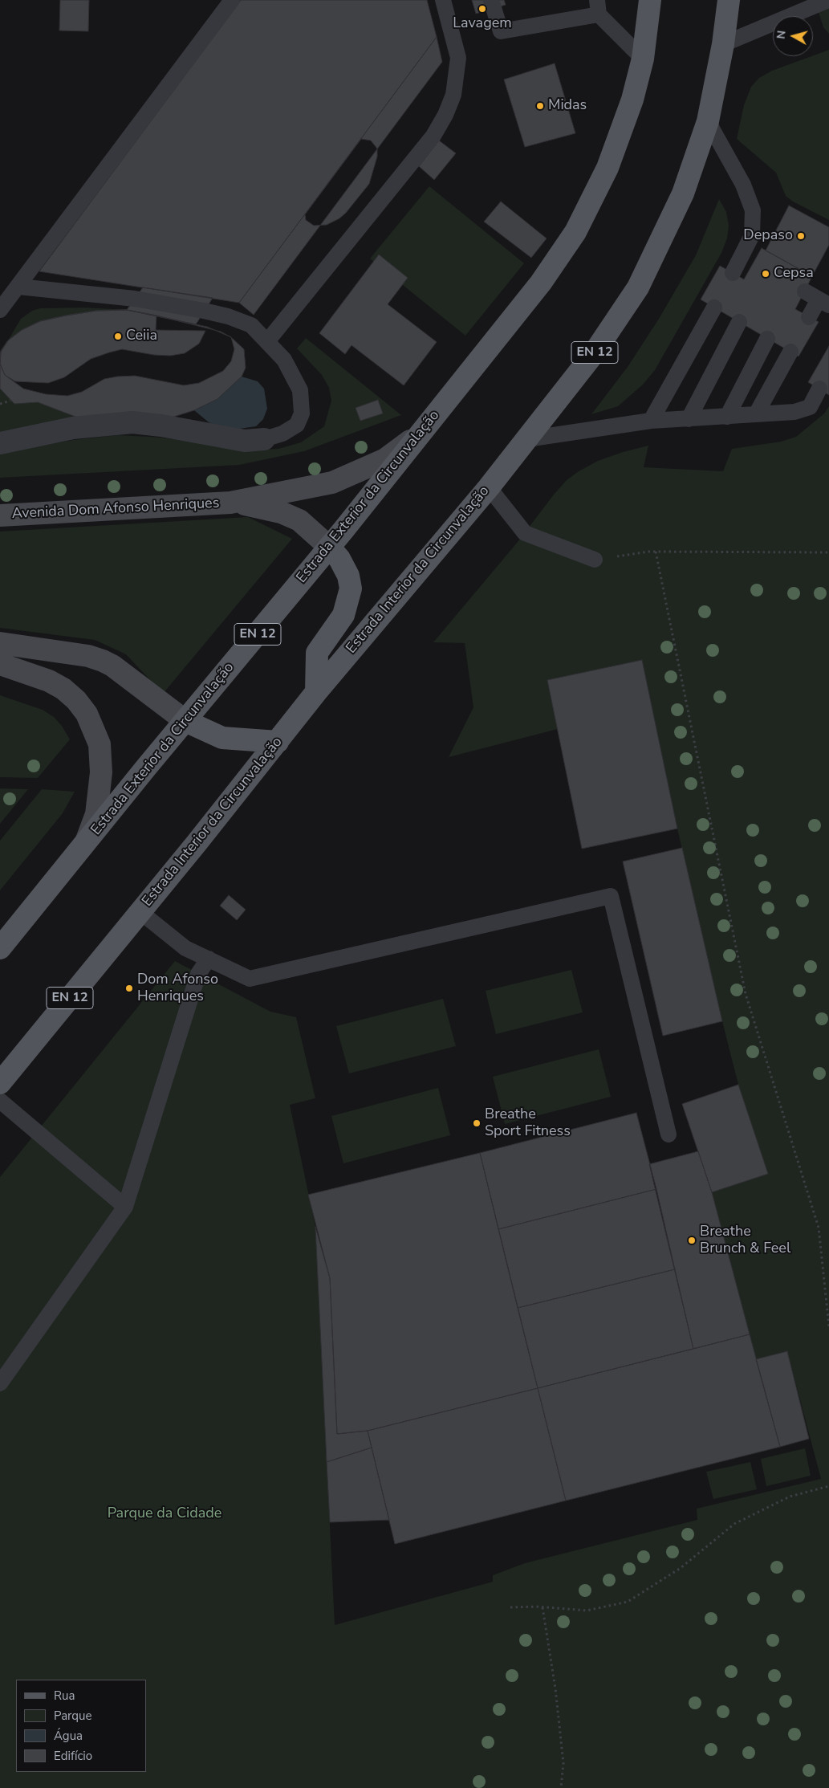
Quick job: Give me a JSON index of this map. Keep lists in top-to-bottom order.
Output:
{
  "streets": {
    "main road": [
      "EN 12",
      "Estrada Exterior da Circunvalação",
      "Avenida Dom Afonso Henriques",
      "Estrada Interior da Circunvalação"
    ]
  },
  "parks": ["Parque da Cidade"],
  "places": [
    "Lavagem",
    "Midas",
    "Depaso",
    "Cepsa",
    "Ceiia",
    "Dom Afonso Henriques",
    "Breathe Sport Fitness",
    "Breathe Brunch & Feel"
  ],
  "legend": [
    "Rua",
    "Parque",
    "Água",
    "Edifício"
  ],
  "north": "left"
}
